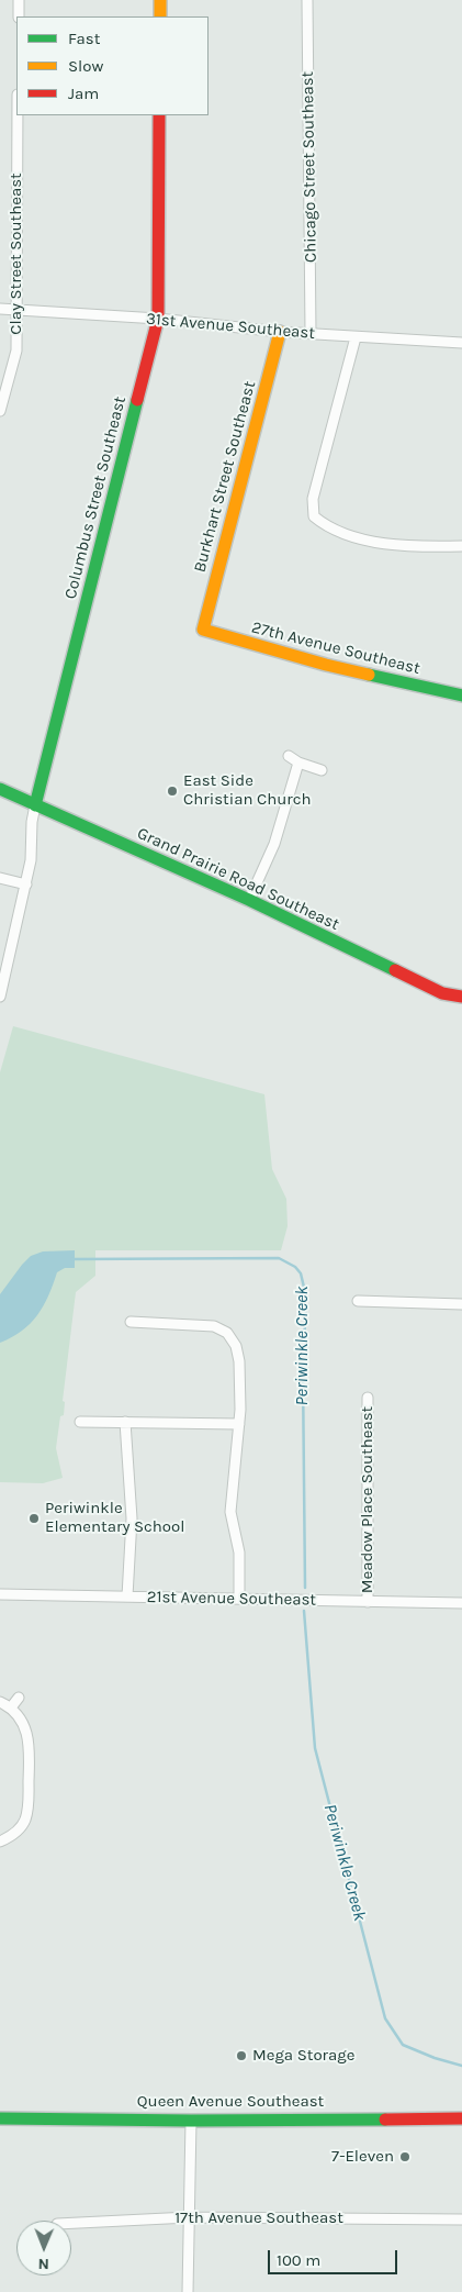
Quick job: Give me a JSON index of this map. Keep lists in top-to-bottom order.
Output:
{
  "streets": {
    "street": [
      "Chicago Street Southeast",
      "Clay Street Southeast",
      "31st Avenue Southeast",
      "Burkhart Street Southeast",
      "Columbus Street Southeast",
      "27th Avenue Southeast",
      "Grand Prairie Road Southeast",
      "Meadow Place Southeast",
      "21st Avenue Southeast",
      "Queen Avenue Southeast",
      "17th Avenue Southeast"
    ]
  },
  "crossings": [
    ["Chicago Street Southeast", "31st Avenue Southeast"],
    ["Clay Street Southeast", "31st Avenue Southeast"],
    ["31st Avenue Southeast", "Burkhart Street Southeast"],
    ["31st Avenue Southeast", "Columbus Street Southeast"],
    ["Burkhart Street Southeast", "27th Avenue Southeast"],
    ["Columbus Street Southeast", "Grand Prairie Road Southeast"],
    ["Meadow Place Southeast", "21st Avenue Southeast"]
  ],
  "water": ["Periwinkle Creek"],
  "places": [
    "East Side Christian Church",
    "Periwinkle Elementary School",
    "Mega Storage",
    "7-Eleven"
  ],
  "legend": ["Fast", "Slow", "Jam"],
  "scale_bar": "100 m",
  "north": "bottom"
}
